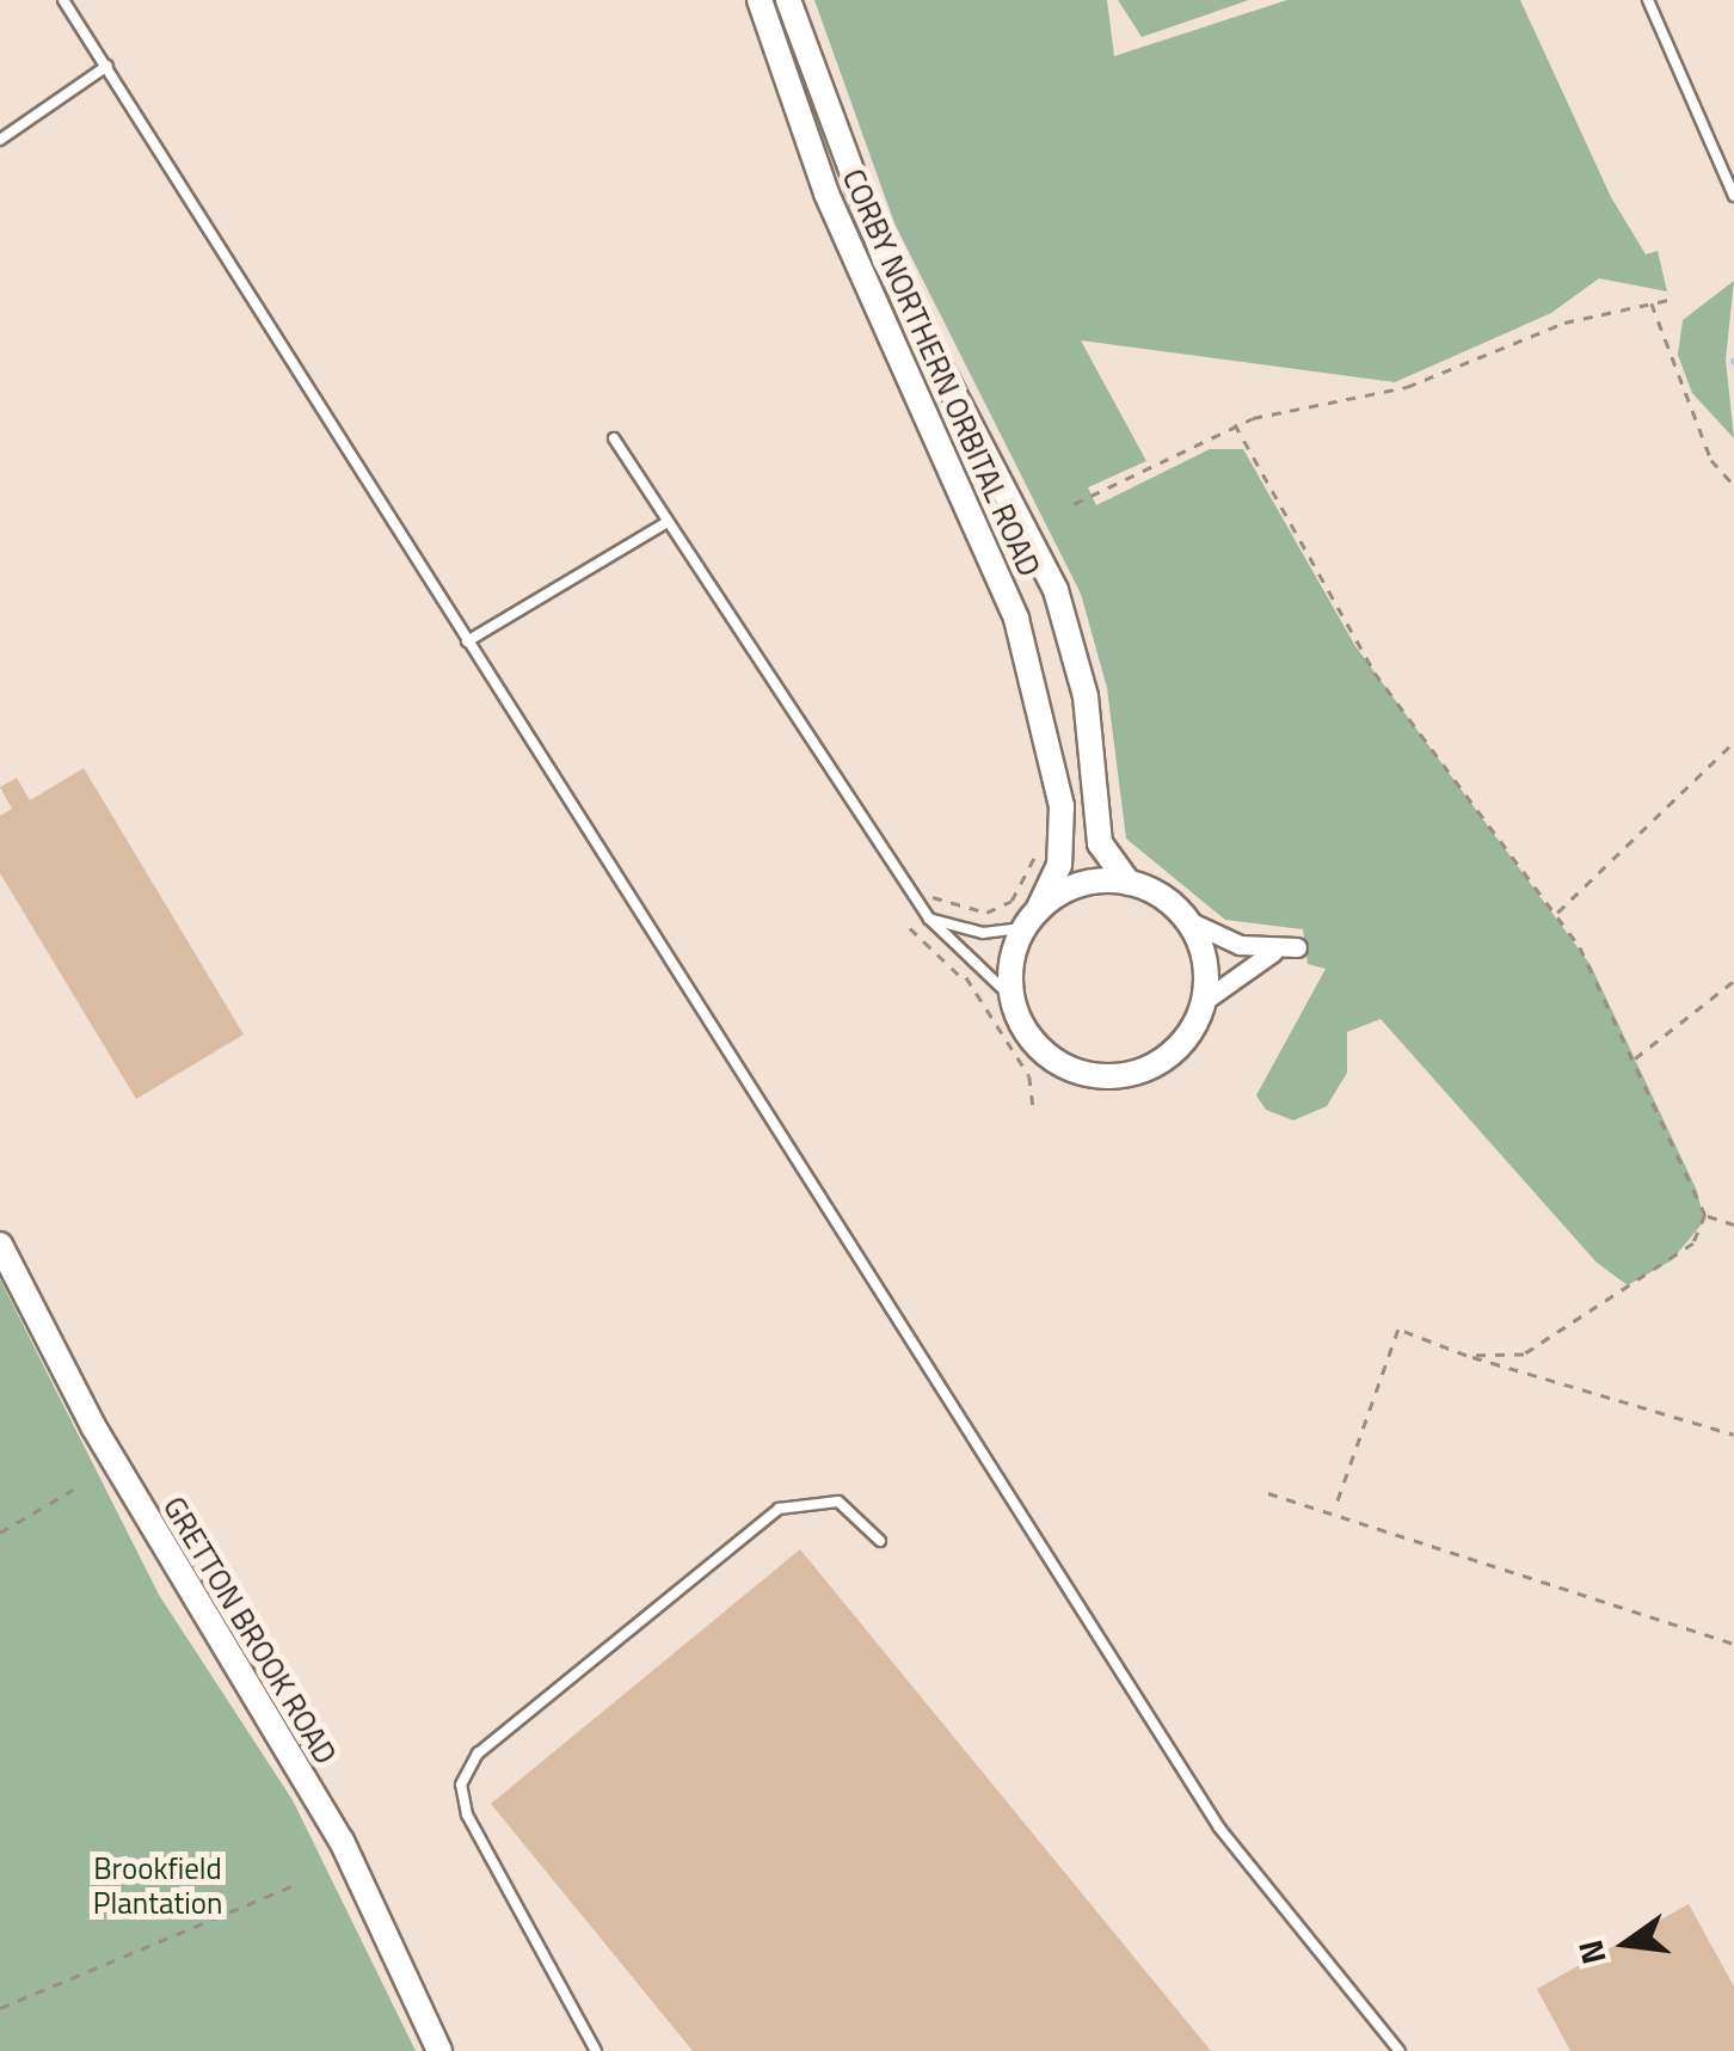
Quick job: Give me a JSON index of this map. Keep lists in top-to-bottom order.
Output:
{
  "streets": {
    "street": ["CORBY NORTHERN ORBITAL ROAD", "GRETTON BROOK ROAD"]
  },
  "parks": ["Brookfield Plantation"],
  "north": "left"
}
